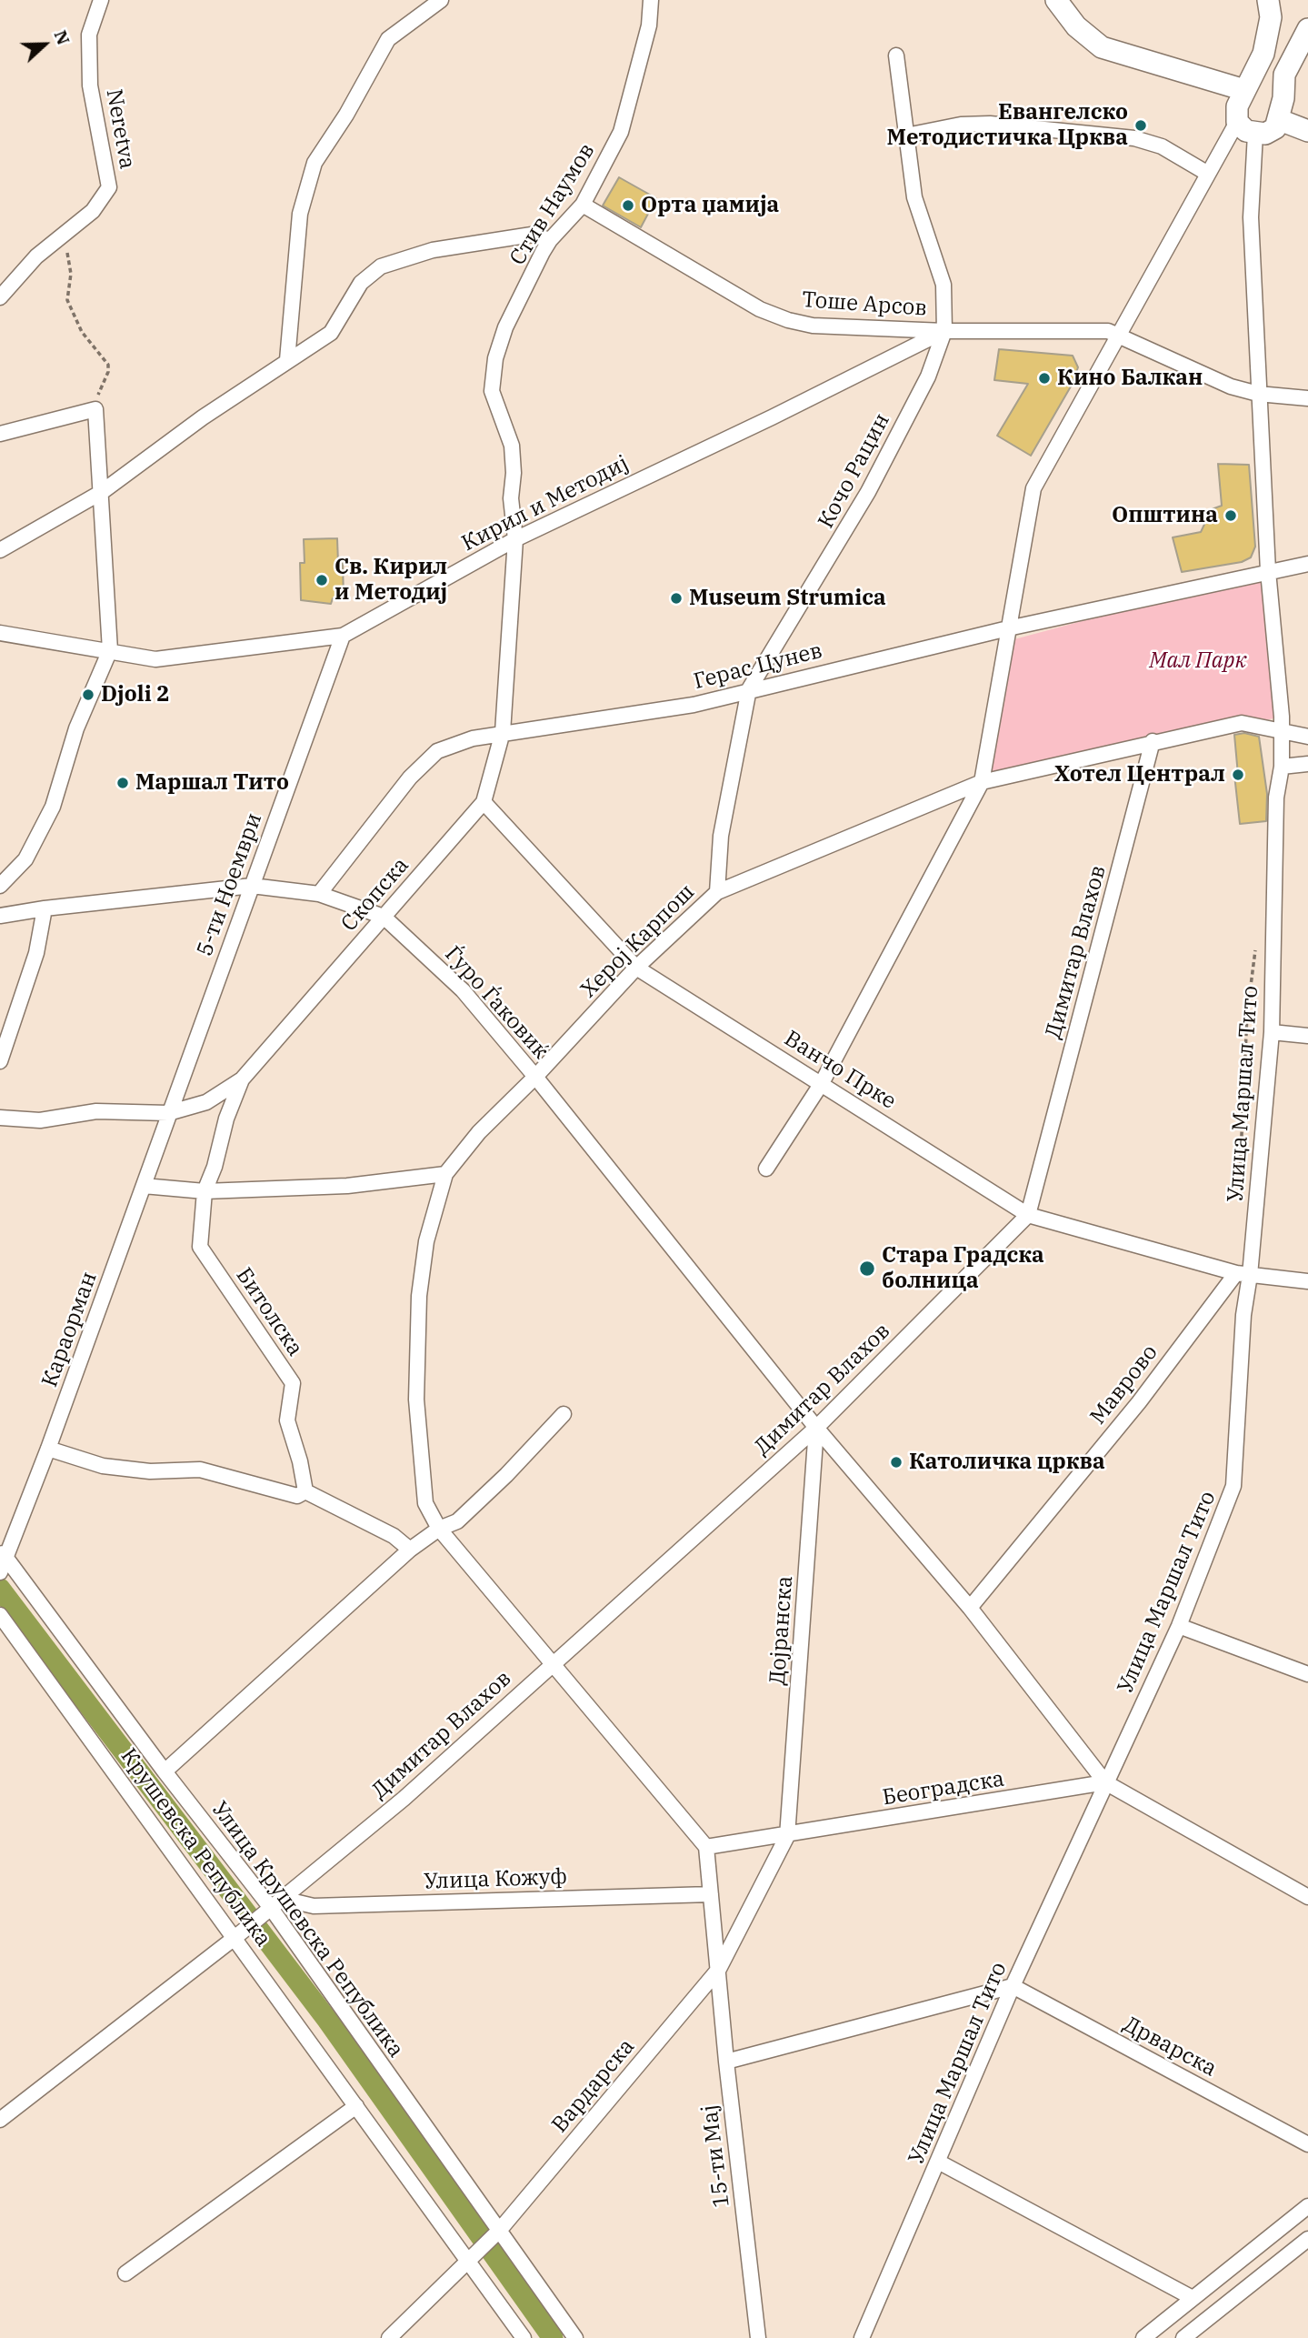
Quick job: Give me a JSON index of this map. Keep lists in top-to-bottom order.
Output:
{
  "streets": {
    "street": [
      "Neretva",
      "Стив Наумов",
      "Тоше Арсов",
      "Кочо Рацин",
      "Кирил и Методиј",
      "Герас Цунев",
      "5-ти Ноември",
      "Скопска",
      "Херој Карпош",
      "Димитар Влахов",
      "Ѓуро Ѓаковиќ",
      "Ванчо Прке",
      "Улица Маршал Тито",
      "Битолска",
      "Караорман",
      "Маврово",
      "Дојранска",
      "Београдска",
      "Крушевска Република",
      "Улица Кожуф",
      "Улица Крушевска Република",
      "Дрварска",
      "Вардарска",
      "15-ти Мај"
    ]
  },
  "crossings": [
    ["Стив Наумов", "Тоше Арсов"],
    ["Стив Наумов", "Кирил и Методиј"],
    ["Стив Наумов", "Скопска"],
    ["Тоше Арсов", "Кочо Рацин"],
    ["Тоше Арсов", "Кирил и Методиј"],
    ["Кочо Рацин", "Кирил и Методиј"],
    ["Кочо Рацин", "Герас Цунев"],
    ["Кочо Рацин", "Херој Карпош"],
    ["Кирил и Методиј", "5-ти Ноември"],
    ["Кирил и Методиј", "Скопска"],
    ["Герас Цунев", "Скопска"],
    ["Герас Цунев", "Ѓуро Ѓаковиќ"],
    ["Герас Цунев", "Улица Маршал Тито"],
    ["5-ти Ноември", "Ѓуро Ѓаковиќ"],
    ["5-ти Ноември", "Караорман"],
    ["Скопска", "Ѓуро Ѓаковиќ"],
    ["Скопска", "Ванчо Прке"],
    ["Скопска", "Битолска"],
    ["Херој Карпош", "Димитар Влахов"],
    ["Херој Карпош", "Ѓуро Ѓаковиќ"],
    ["Херој Карпош", "Ванчо Прке"],
    ["Херој Карпош", "Улица Маршал Тито"],
    ["Димитар Влахов", "Ѓуро Ѓаковиќ"],
    ["Димитар Влахов", "Ванчо Прке"],
    ["Димитар Влахов", "Дојранска"],
    ["Димитар Влахов", "Крушевска Република"],
    ["Димитар Влахов", "Улица Кожуф"],
    ["Димитар Влахов", "Улица Крушевска Република"],
    ["Ѓуро Ѓаковиќ", "Улица Маршал Тито"],
    ["Ѓуро Ѓаковиќ", "Маврово"],
    ["Ѓуро Ѓаковиќ", "Дојранска"],
    ["Ѓуро Ѓаковиќ", "Београдска"],
    ["Ванчо Прке", "Улица Маршал Тито"],
    ["Ванчо Прке", "Маврово"],
    ["Улица Маршал Тито", "Маврово"],
    ["Улица Маршал Тито", "Београдска"],
    ["Улица Маршал Тито", "Дрварска"],
    ["Караорман", "Улица Крушевска Република"],
    ["Дојранска", "Београдска"],
    ["Дојранска", "Вардарска"],
    ["Београдска", "Вардарска"],
    ["Београдска", "15-ти Мај"],
    ["Крушевска Република", "Вардарска"],
    ["Улица Кожуф", "15-ти Мај"],
    ["Улица Крушевска Република", "Вардарска"],
    ["Вардарска", "15-ти Мај"]
  ],
  "parks": ["Мал Парк"],
  "places": [
    "Евангелско Методистичка Црква",
    "Орта џамија",
    "Кино Балкан",
    "Општина",
    "Св. Кирил и Методиј",
    "Museum Strumica",
    "Djoli 2",
    "Хотел Централ",
    "Маршал Тито",
    "Стара Градска болница",
    "Католичка црква"
  ],
  "north": "right"
}
